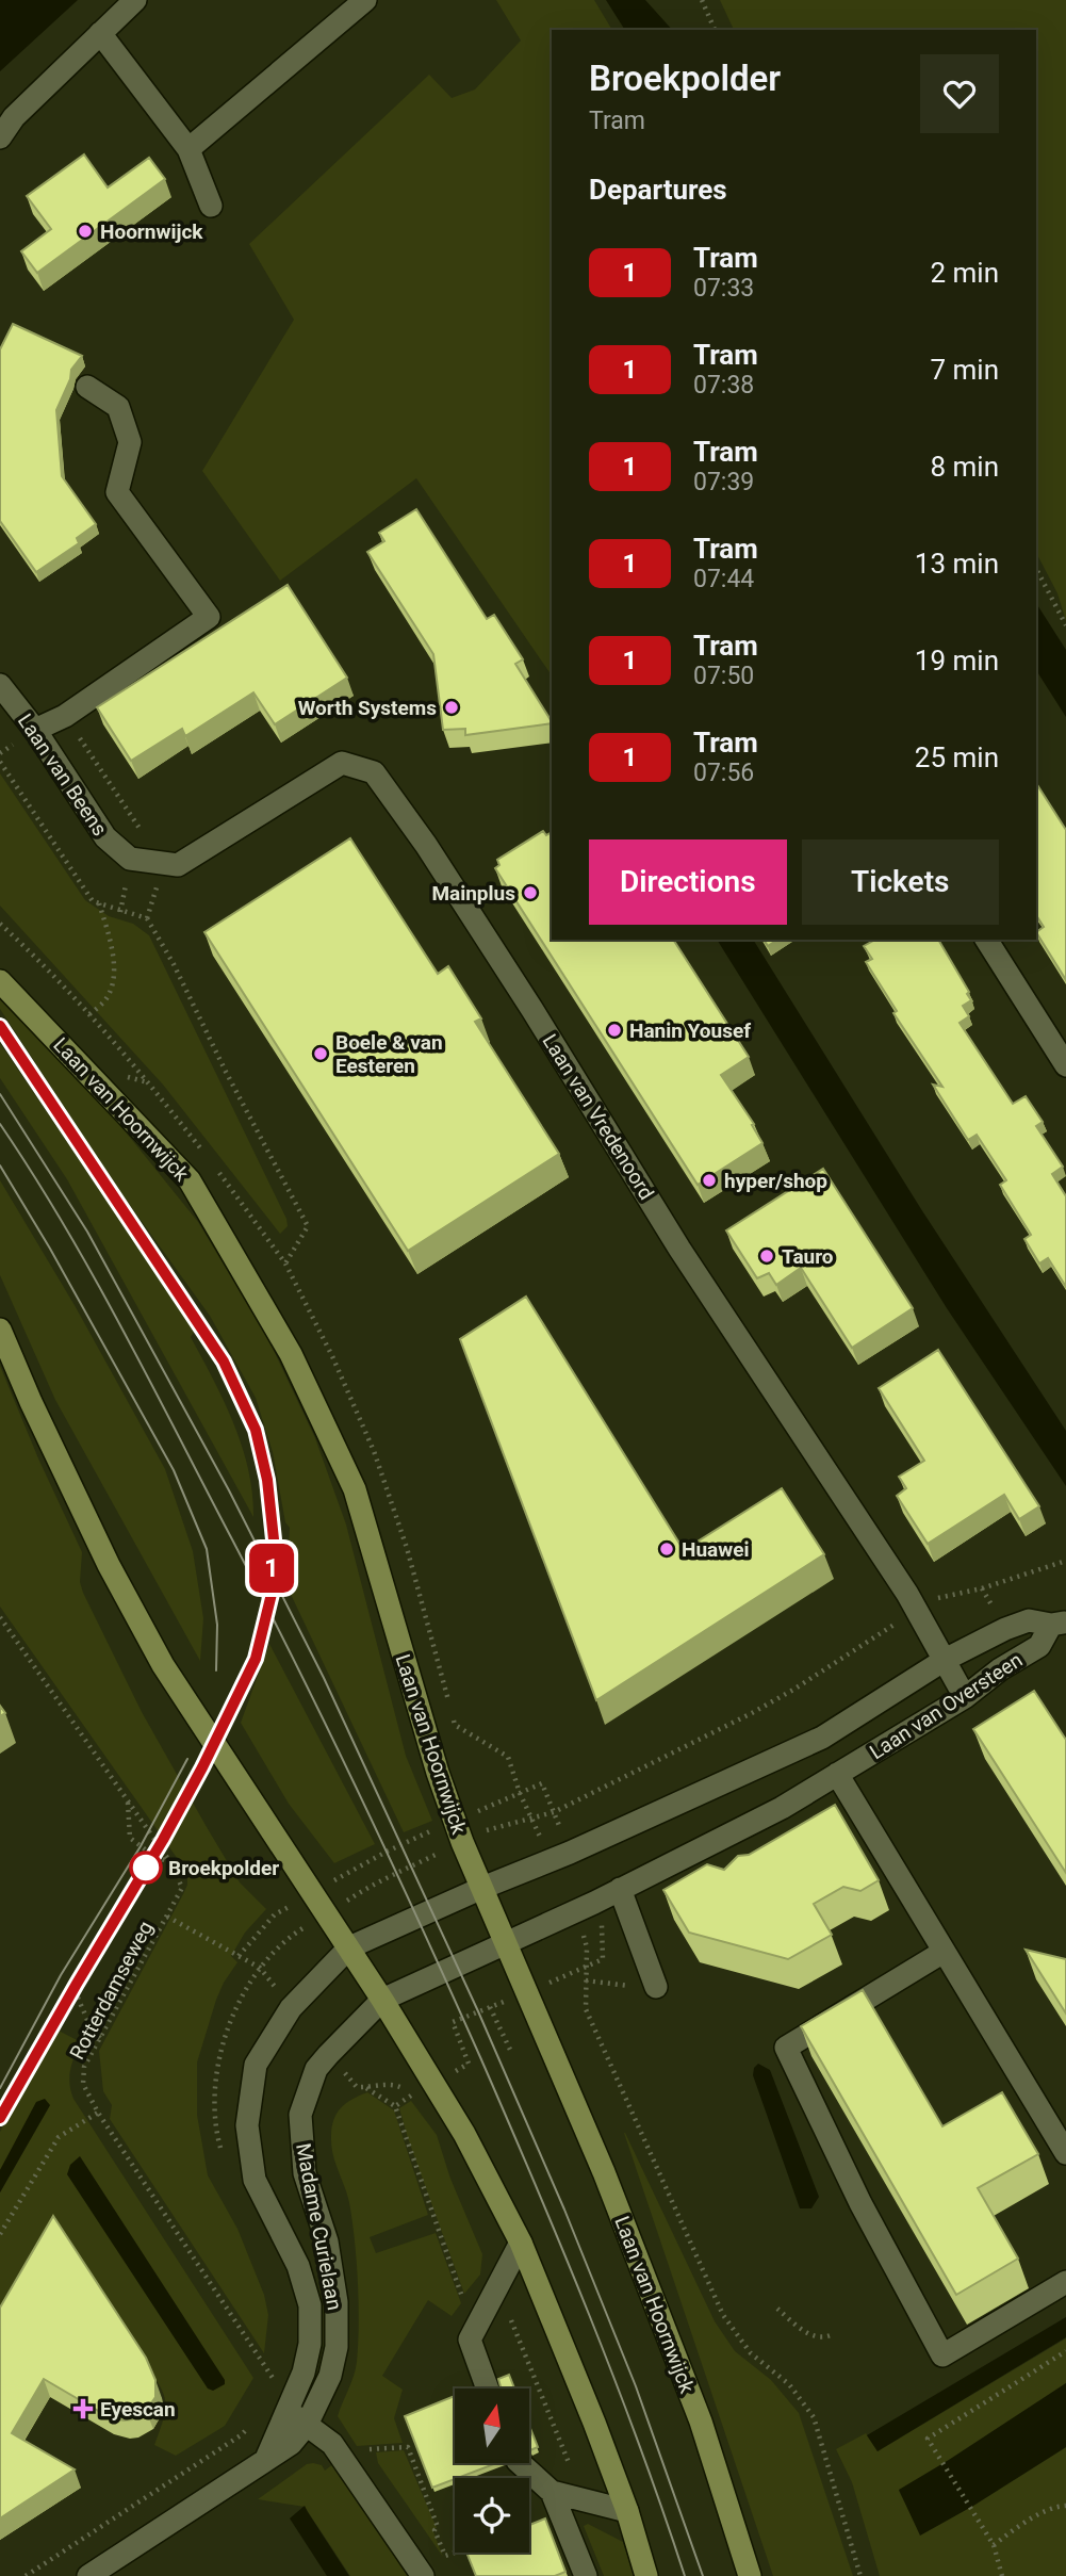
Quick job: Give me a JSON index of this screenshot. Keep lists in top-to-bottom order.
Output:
{
  "streets": {
    "main road": ["Laan van Hoornwijck"],
    "street": [
      "Laan van Beens",
      "Laan van Vredenoord",
      "Laan van Oversteen",
      "Madame Curielaan"
    ],
    "path": ["Rotterdamseweg"]
  },
  "crossings": [
    ["Laan van Beens", "Laan van Vredenoord"],
    ["Laan van Hoornwijck", "Laan van Oversteen"],
    ["Laan van Hoornwijck", "Madame Curielaan"],
    ["Laan van Vredenoord", "Laan van Oversteen"],
    ["Laan van Oversteen", "Madame Curielaan"]
  ],
  "places": {
    "other": [
      "Hoornwijck",
      "Worth Systems",
      "Mainplus",
      "Hanin Yousef",
      "Boele & van Eesteren",
      "hyper/shop",
      "Tauro",
      "Huawei",
      "Broekpolder"
    ],
    "health": ["Eyescan"]
  },
  "lines": ["tram line 1"],
  "north": "top",
  "page": {
    "on_map": "1",
    "heading": [
      ["Broekpolder", "Tram"],
      "Departures"
    ],
    "list": [
      {
        "mark": "1",
        "name": "Tram",
        "note": "07:33",
        "value": "2 min"
      },
      {
        "mark": "1",
        "name": "Tram",
        "note": "07:38",
        "value": "7 min"
      },
      {
        "mark": "1",
        "name": "Tram",
        "note": "07:39",
        "value": "8 min"
      },
      {
        "mark": "1",
        "name": "Tram",
        "note": "07:44",
        "value": "13 min"
      },
      {
        "mark": "1",
        "name": "Tram",
        "note": "07:50",
        "value": "19 min"
      },
      {
        "mark": "1",
        "name": "Tram",
        "note": "07:56",
        "value": "25 min"
      }
    ],
    "buttons": ["Directions", "Tickets"]
  }
}
